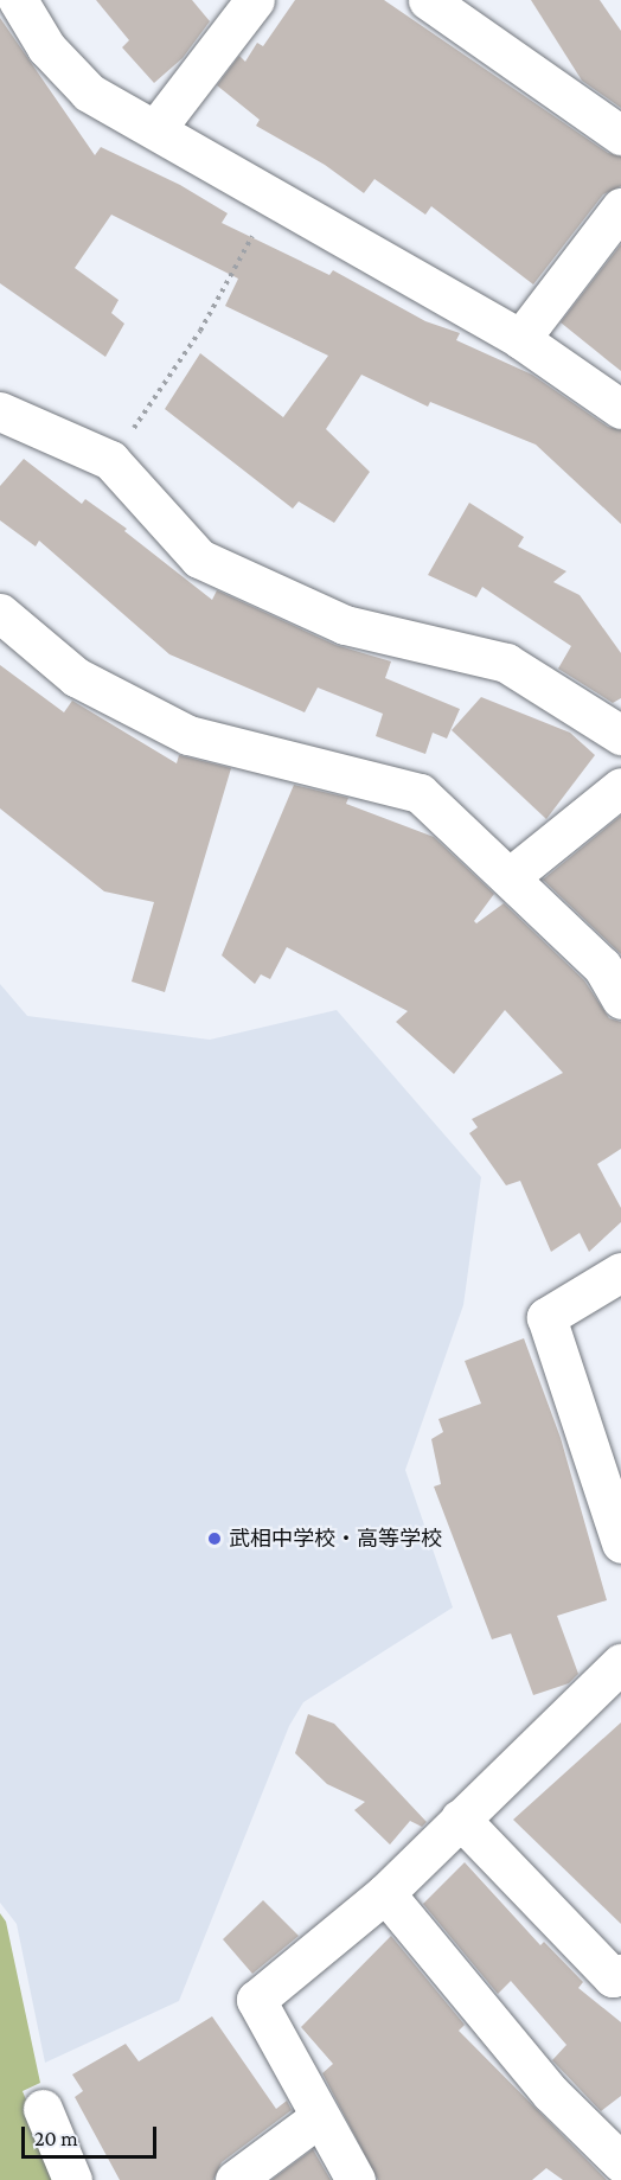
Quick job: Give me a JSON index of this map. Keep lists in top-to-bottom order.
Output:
{
  "places": ["武相中学校・高等学校"],
  "scale_bar": "20 m"
}
